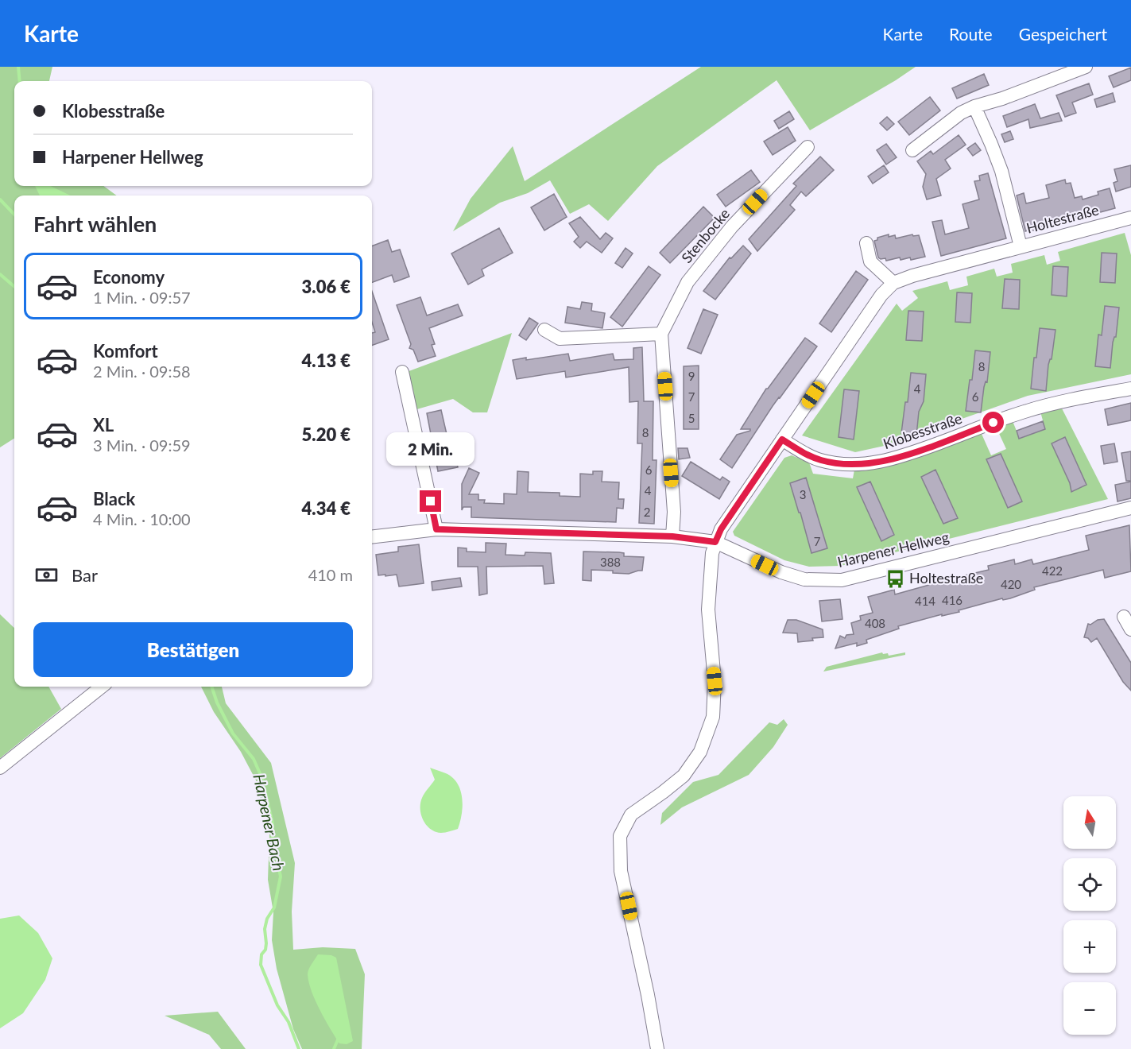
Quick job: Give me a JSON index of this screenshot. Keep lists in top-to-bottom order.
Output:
{
  "streets": {
    "street": [
      "Holtestraße",
      "Stenbocke",
      "Klobesstraße",
      "Harpener Hellweg"
    ]
  },
  "crossings": [
    ["Holtestraße", "Klobesstraße"],
    ["Holtestraße", "Harpener Hellweg"]
  ],
  "water": ["Harpener Bach"],
  "places": {
    "bus stop": ["Holtestraße"]
  },
  "house_numbers": [
    "8",
    "9",
    "4",
    "7",
    "6",
    "5",
    "8",
    "6",
    "4",
    "3",
    "2",
    "7",
    "388",
    "422",
    "420",
    "416",
    "414",
    "408"
  ],
  "north": "top",
  "page": {
    "header": "Karte",
    "nav": ["Karte", "Route", "Gespeichert"],
    "banner": ["Klobesstraße", "Harpener Hellweg"],
    "heading": "Fahrt wählen",
    "list": [
      {
        "name": "Economy",
        "note": "1 Min. · 09:57",
        "value": "3.06 €"
      },
      {
        "name": "Komfort",
        "note": "2 Min. · 09:58",
        "value": "4.13 €"
      },
      {
        "name": "XL",
        "note": "3 Min. · 09:59",
        "value": "5.20 €"
      },
      {
        "name": "Black",
        "note": "4 Min. · 10:00",
        "value": "4.34 €"
      }
    ],
    "bubble": "2 Min.",
    "pay": ["Bar", "410 m"],
    "buttons": "Bestätigen",
    "map_buttons": ["+", "−"]
  }
}
